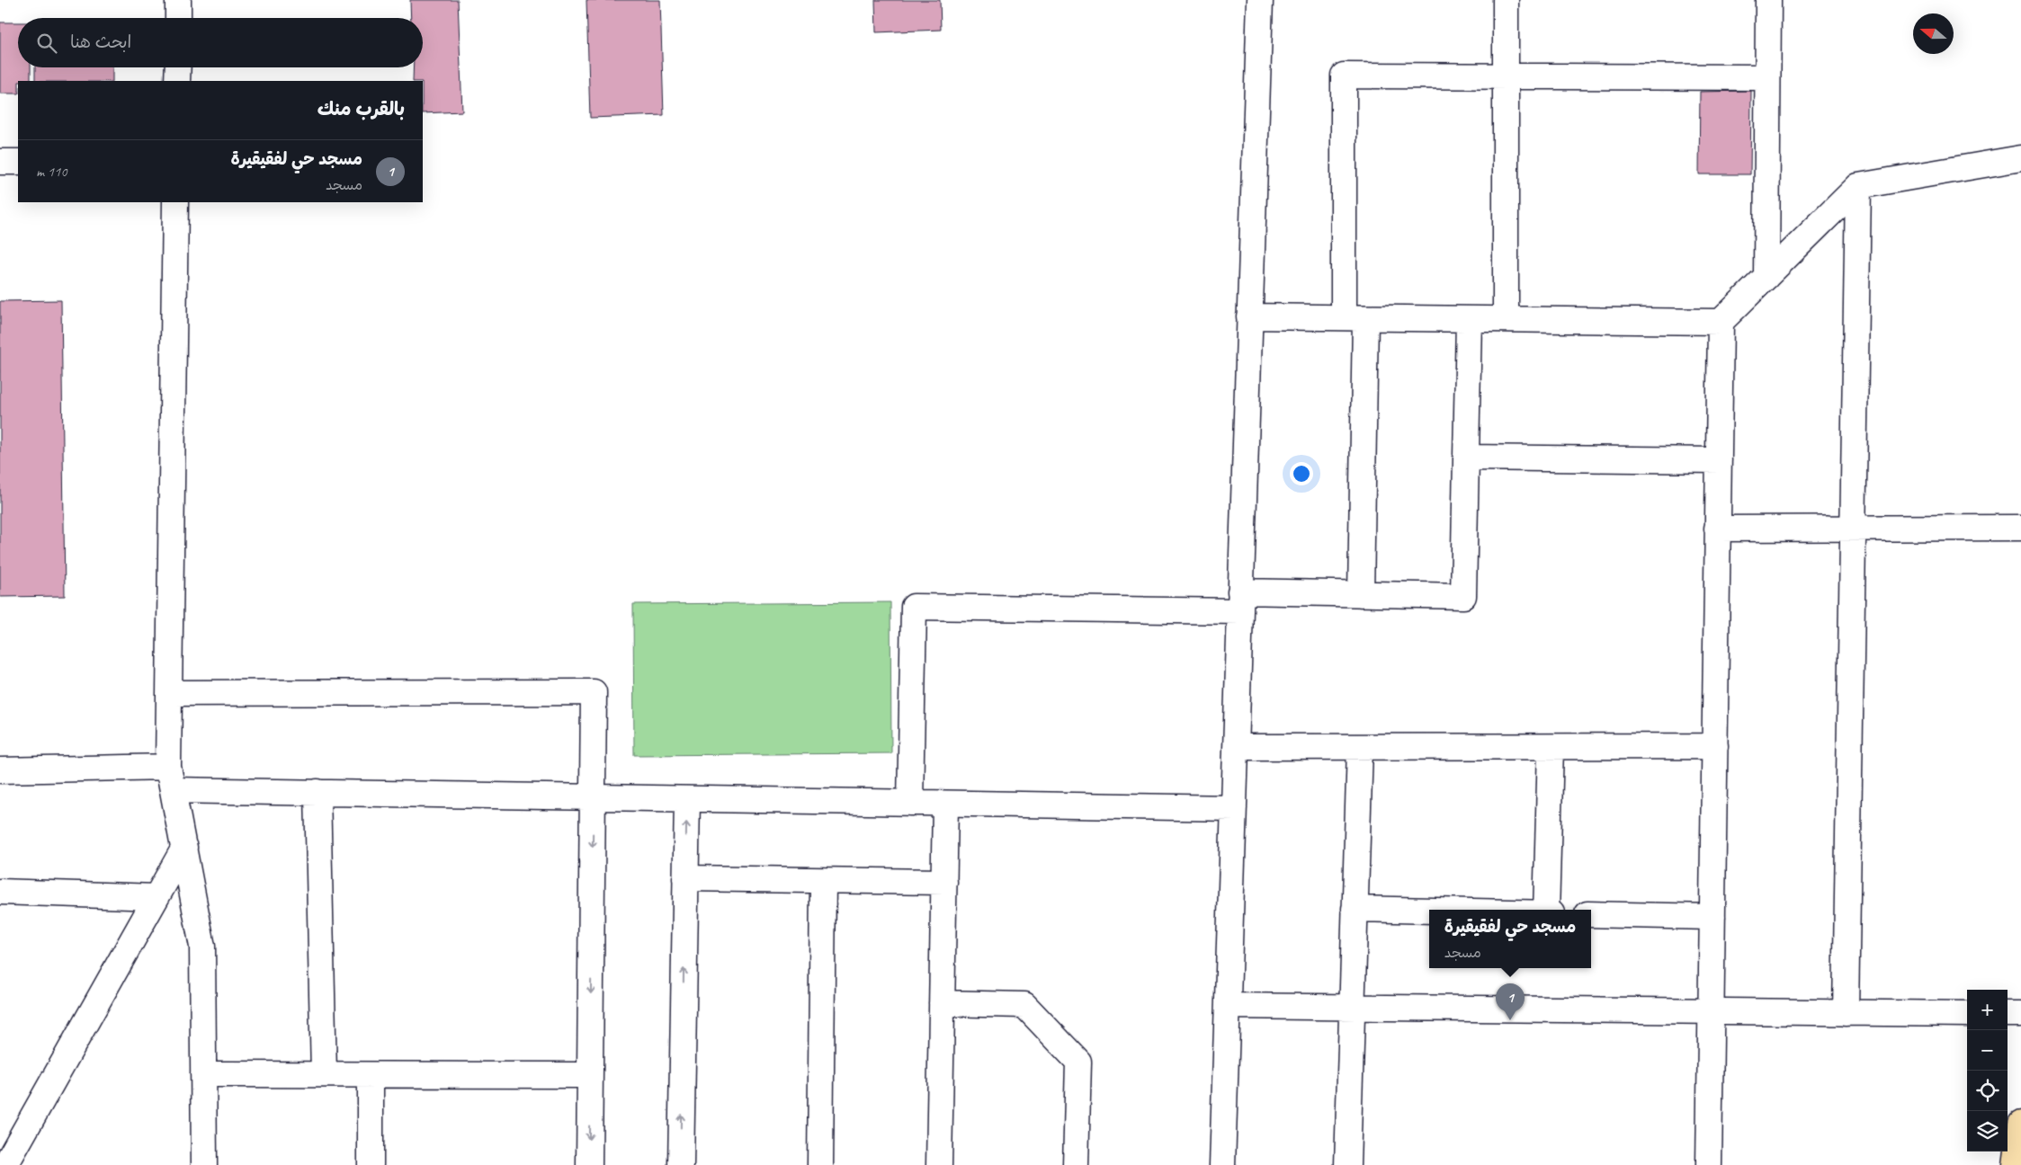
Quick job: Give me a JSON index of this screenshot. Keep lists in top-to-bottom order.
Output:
{
  "north": "left",
  "page": {
    "search": "ابحث هنا",
    "heading": "بالقرب منك",
    "list": [
      {
        "mark": "1",
        "name": "مسجد حي لفقيقيرة",
        "note": "مسجد",
        "value": "110 m"
      }
    ],
    "popup": ["مسجد حي لفقيقيرة", "مسجد"],
    "pins": "1",
    "map_buttons": ["+", "−"]
  }
}
